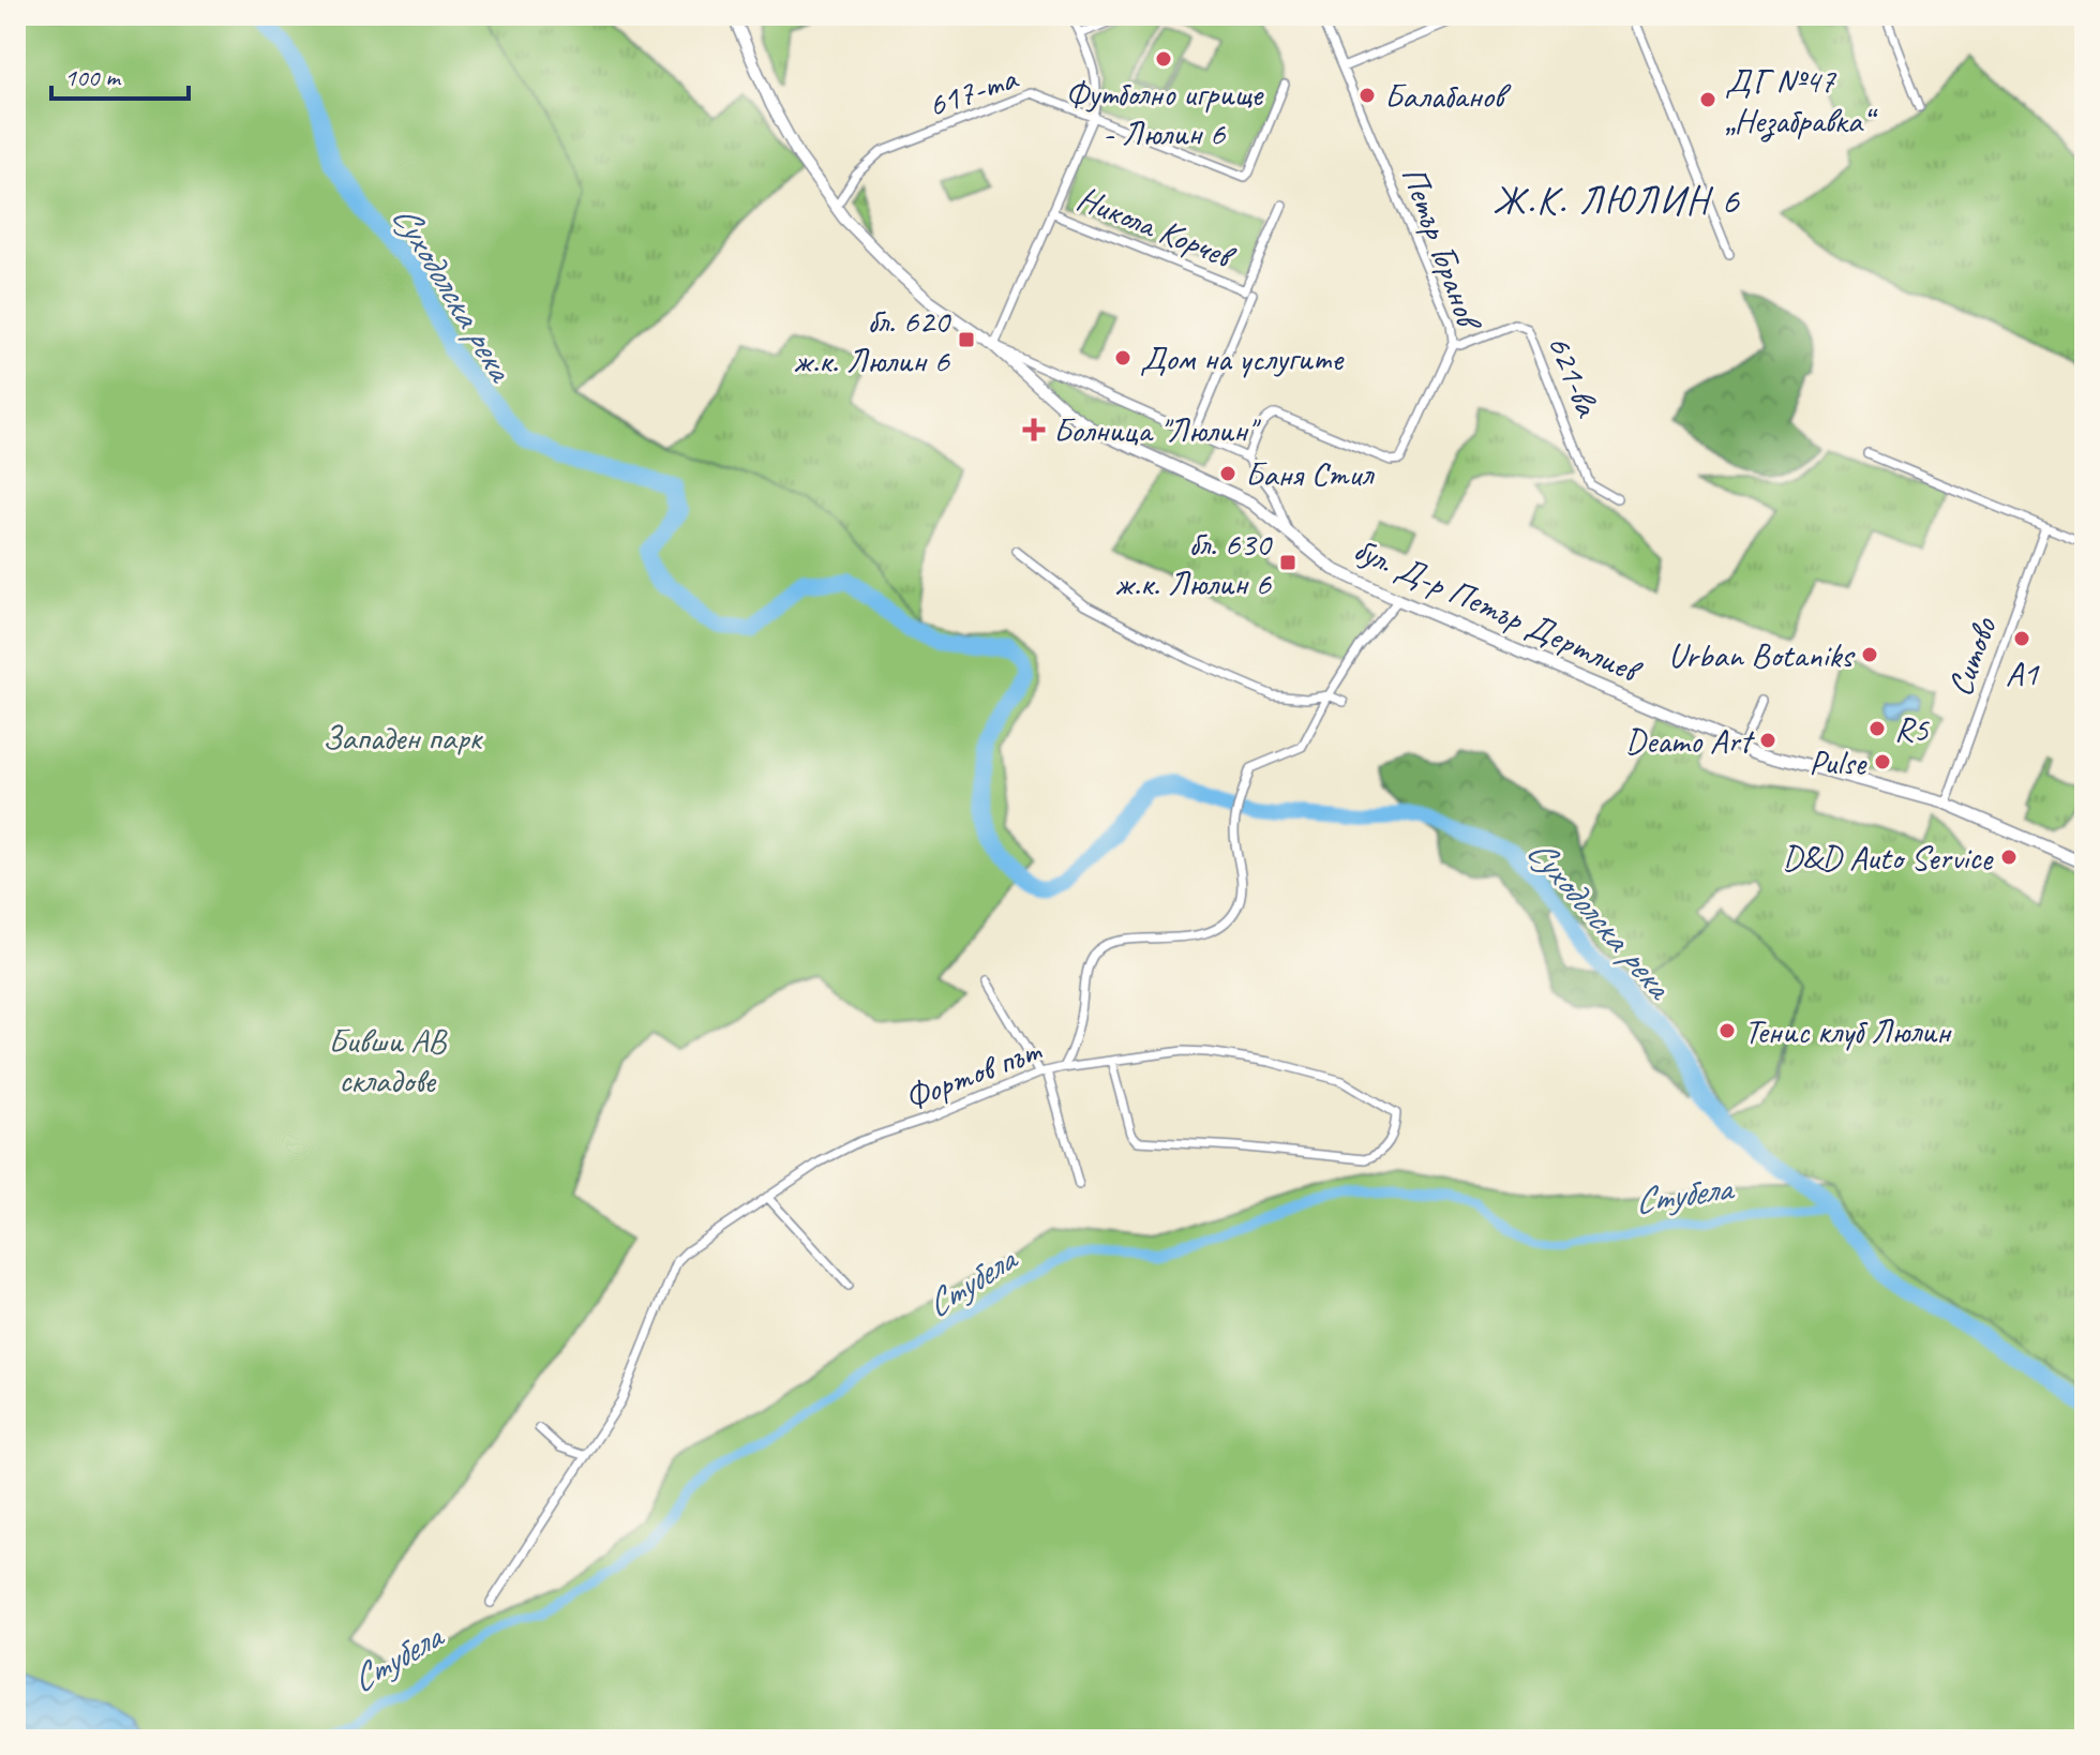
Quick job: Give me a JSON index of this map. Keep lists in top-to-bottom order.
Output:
{
  "streets": {
    "main road": ["бул. Д-р Петър Дертлиев"],
    "street": [
      "617-та",
      "Никола Корчев",
      "Петър Горанов",
      "621-ва",
      "Ситово",
      "Фортов път"
    ]
  },
  "crossings": [
    ["617-та", "бул. Д-р Петър Дертлиев"],
    ["Петър Горанов", "621-ва"],
    ["бул. Д-р Петър Дертлиев", "Ситово"],
    ["бул. Д-р Петър Дертлиев", "Фортов път"]
  ],
  "districts": ["Ж.К. ЛЮЛИН 6"],
  "water": ["Суходолска река", "Стубела"],
  "parks": ["Западен парк", "Бивши АВ складове"],
  "places": {
    "other": [
      "Футболно игрище - Люлин 6",
      "Балабанов",
      "ДГ №47 „Незабравка“",
      "Дом на услугите",
      "Баня Стил",
      "A1",
      "Urban Botaniks",
      "R5",
      "Deamo Art",
      "Pulse",
      "D&D Auto Service",
      "Тенис клуб Люлин"
    ],
    "transit": ["бл. 620 ж.к. Люлин 6", "бл. 630 ж.к. Люлин 6"],
    "health": ["Болница \"Люлин\""]
  },
  "scale_bar": "100 m"
}
